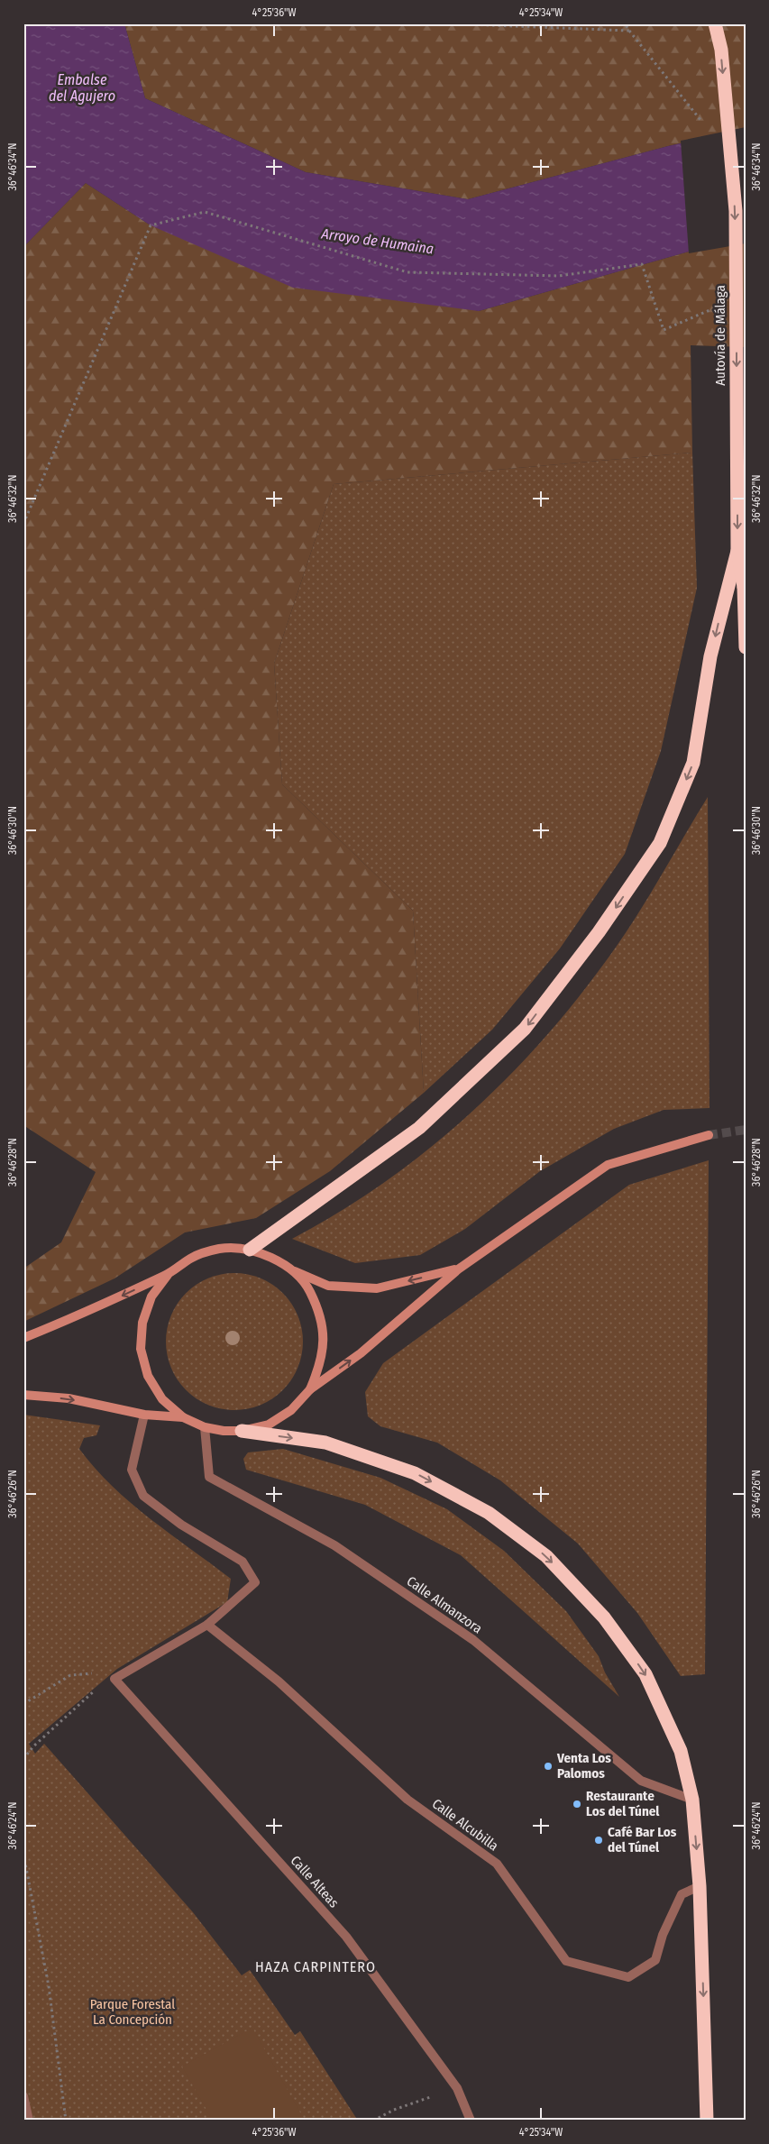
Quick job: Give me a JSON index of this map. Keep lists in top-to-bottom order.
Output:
{
  "streets": {
    "highway": ["Autovía de Málaga"],
    "street": ["Calle Almanzora", "Calle Alcubilla", "Calle Alteas"]
  },
  "one_way": ["Autovía de Málaga"],
  "districts": ["HAZA CARPINTERO"],
  "water": ["Embalse del Agujero", "Arroyo de Humaina"],
  "parks": ["Parque Forestal La Concepción"],
  "places": ["Venta Los Palomos", "Restaurante Los del Túnel", "Café Bar Los del Túnel"],
  "coordinates": [
    "4°25'36\"W",
    "4°25'34\"W",
    "36°46'34\"N",
    "36°46'32\"N",
    "36°46'30\"N",
    "36°46'28\"N",
    "36°46'26\"N",
    "36°46'24\"N"
  ]
}
